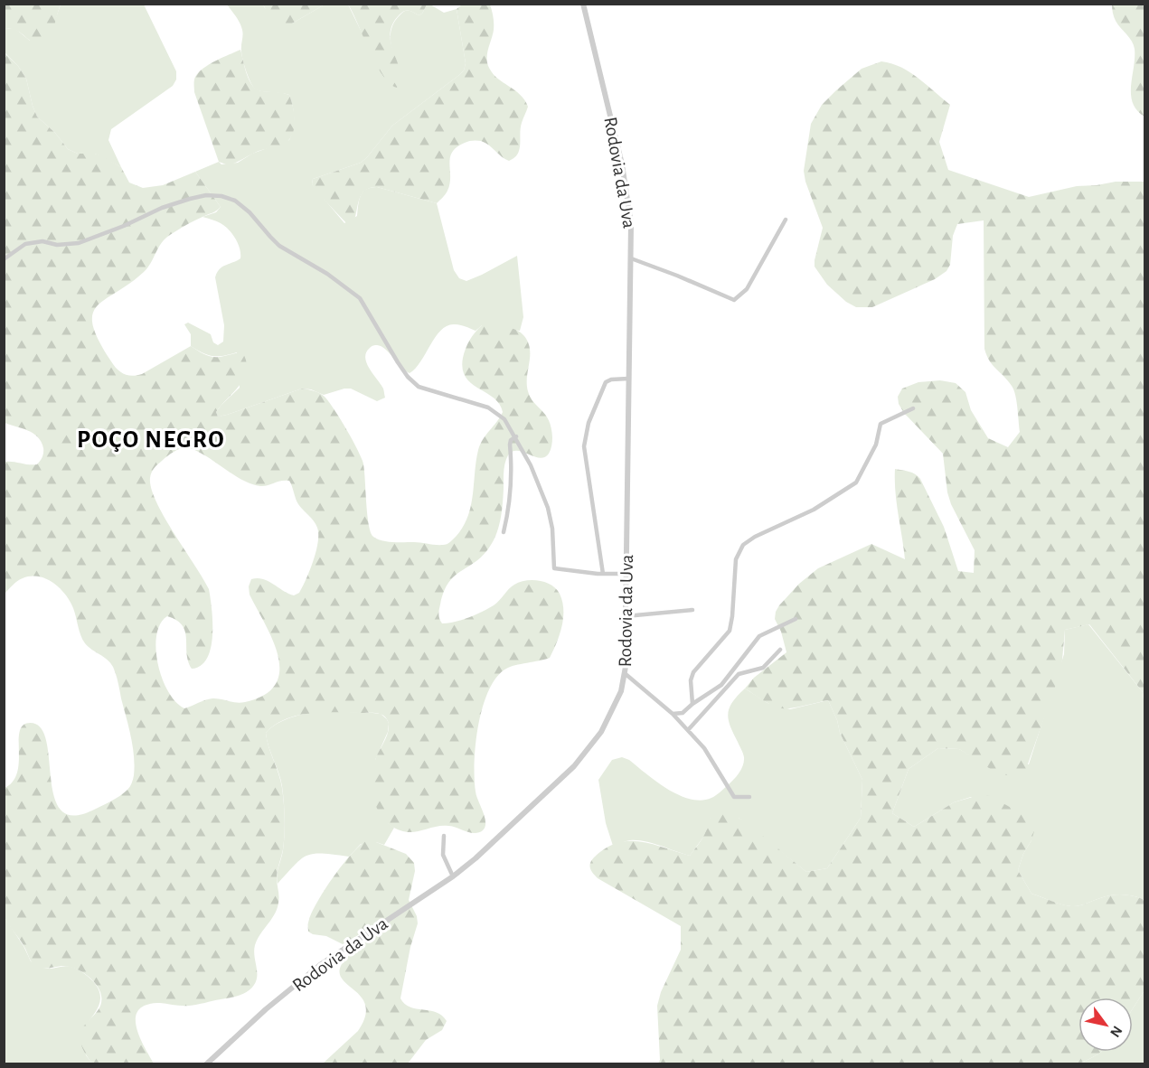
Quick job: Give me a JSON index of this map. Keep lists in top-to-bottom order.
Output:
{
  "streets": {
    "street": ["Rodovia da Uva"]
  },
  "districts": ["POÇO NEGRO"],
  "north": "bottom right"
}
